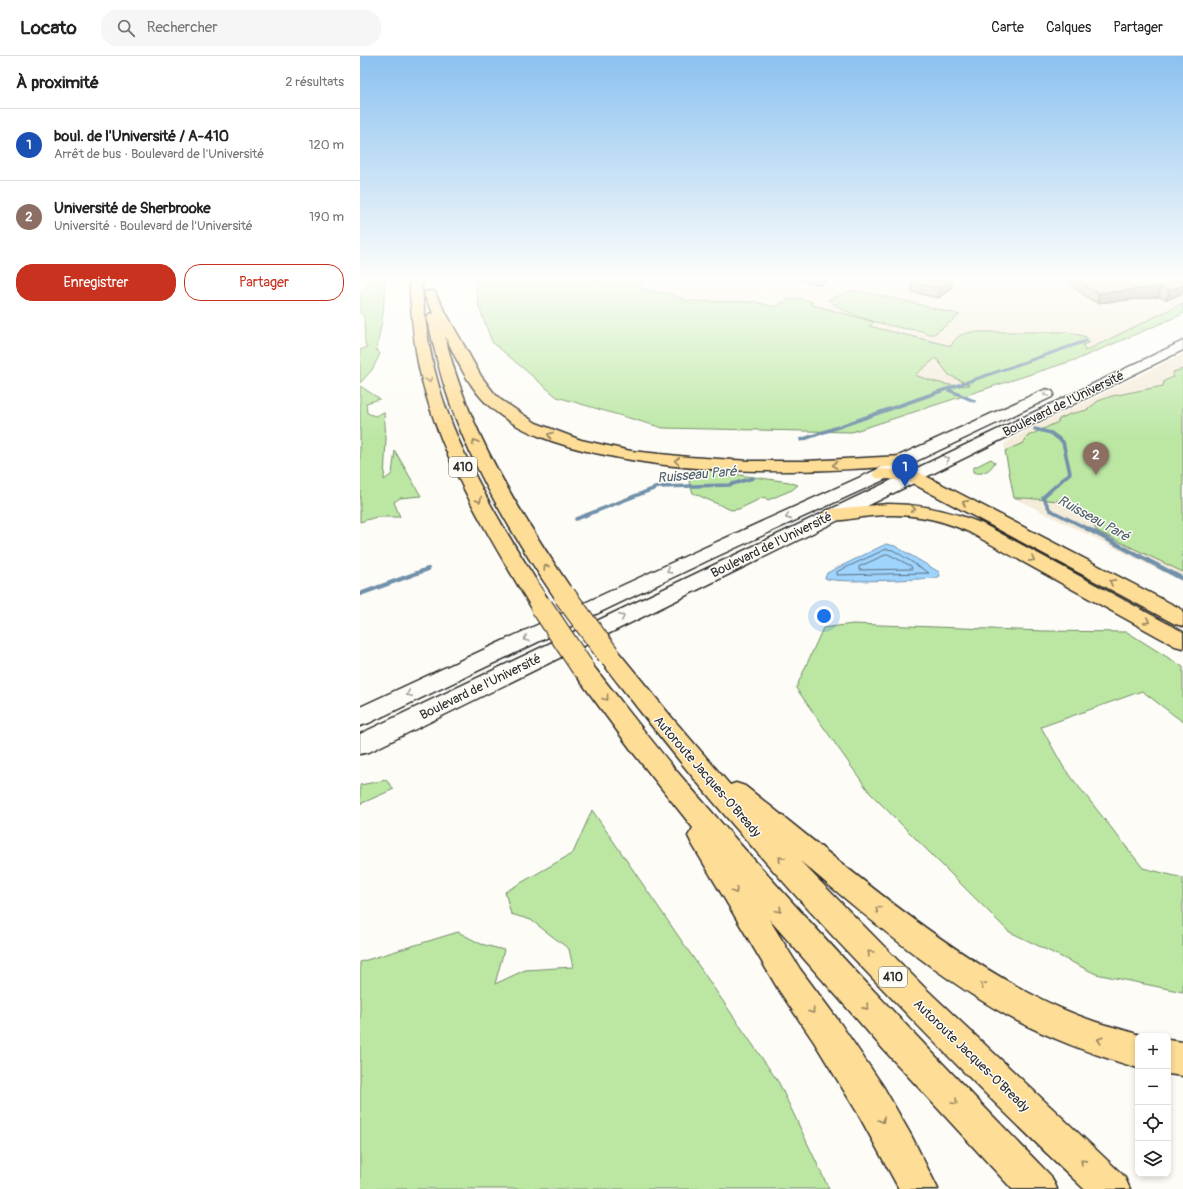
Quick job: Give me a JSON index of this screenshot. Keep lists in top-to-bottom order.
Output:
{
  "streets": {
    "highway": ["410", "Autoroute Jacques-O'Bready"],
    "main road": ["Boulevard de l'Université"]
  },
  "water": ["Ruisseau Paré"],
  "page": {
    "header": "Locato",
    "search": "Rechercher",
    "nav": ["Carte", "Calques", "Partager"],
    "heading": ["À proximité", "2 résultats"],
    "list": [
      {
        "mark": "1",
        "name": "boul. de l'Université / A-410",
        "note": "Arrêt de bus · Boulevard de l'Université",
        "value": "120 m"
      },
      {
        "mark": "2",
        "name": "Université de Sherbrooke",
        "note": "Université · Boulevard de l'Université",
        "value": "190 m"
      }
    ],
    "buttons": ["Enregistrer", "Partager"],
    "pins": ["2", "1"],
    "map_buttons": ["+", "−"]
  }
}
